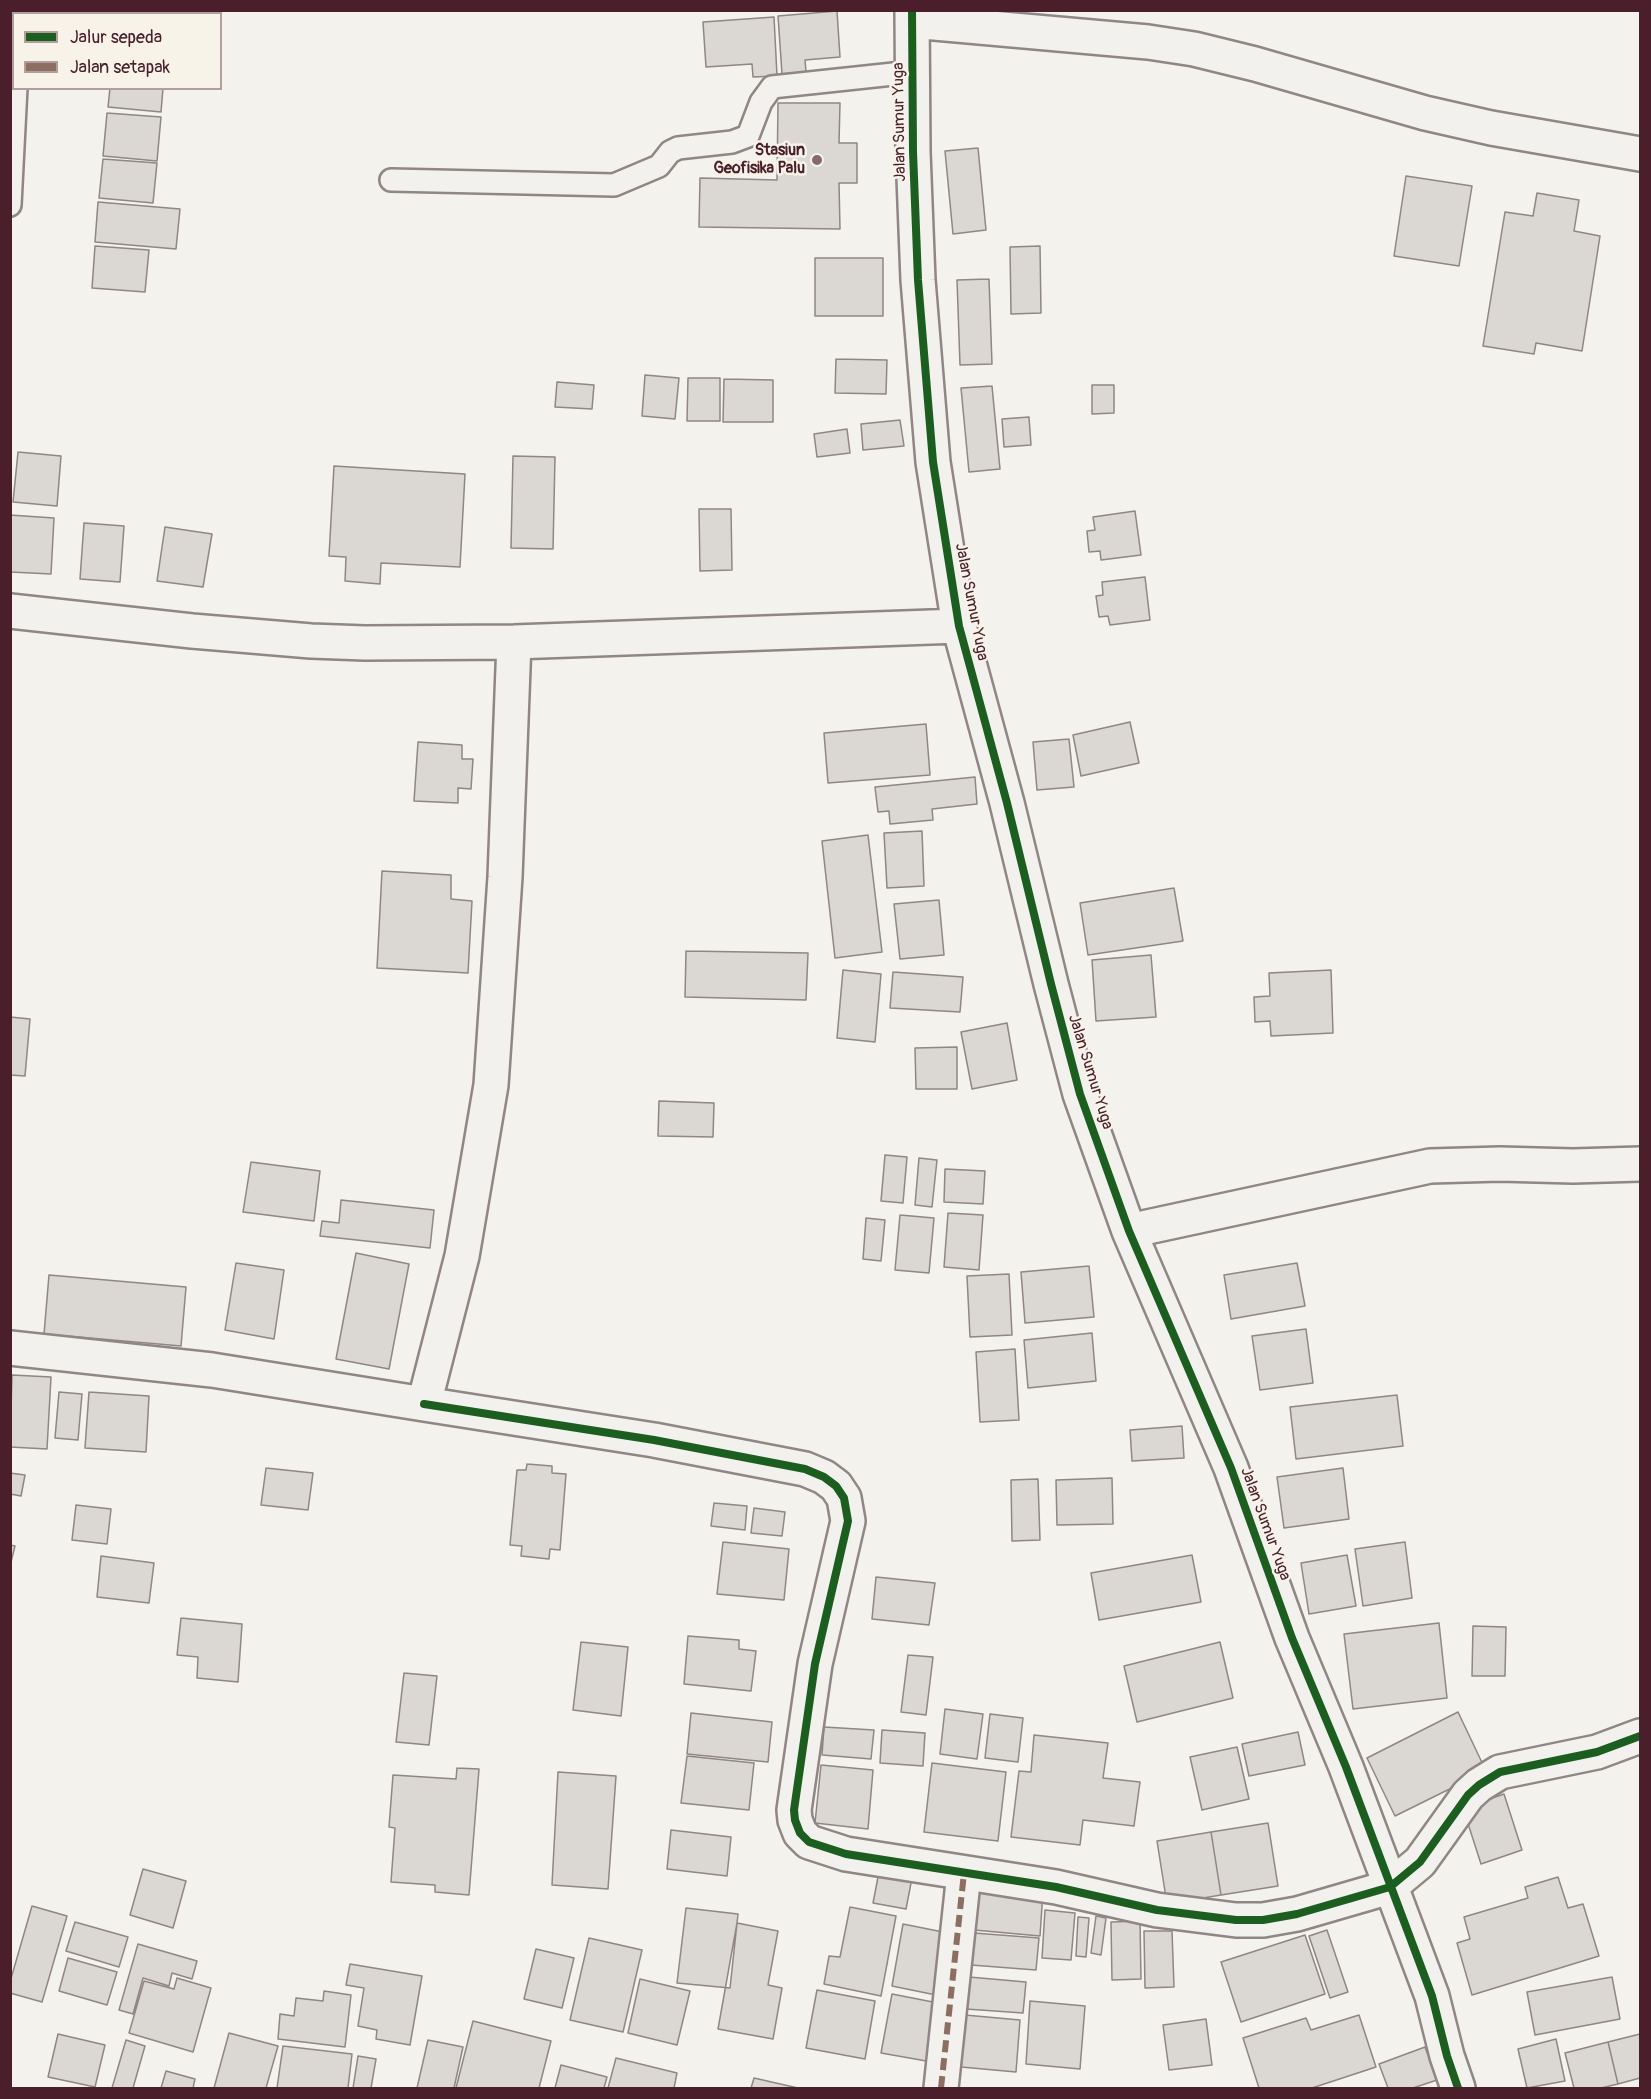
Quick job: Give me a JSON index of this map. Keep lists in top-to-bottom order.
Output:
{
  "streets": {
    "street": ["Jalan Sumur Yuga"]
  },
  "places": ["Stasiun Geofisika Palu"],
  "legend": ["Jalur sepeda", "Jalan setapak"]
}
